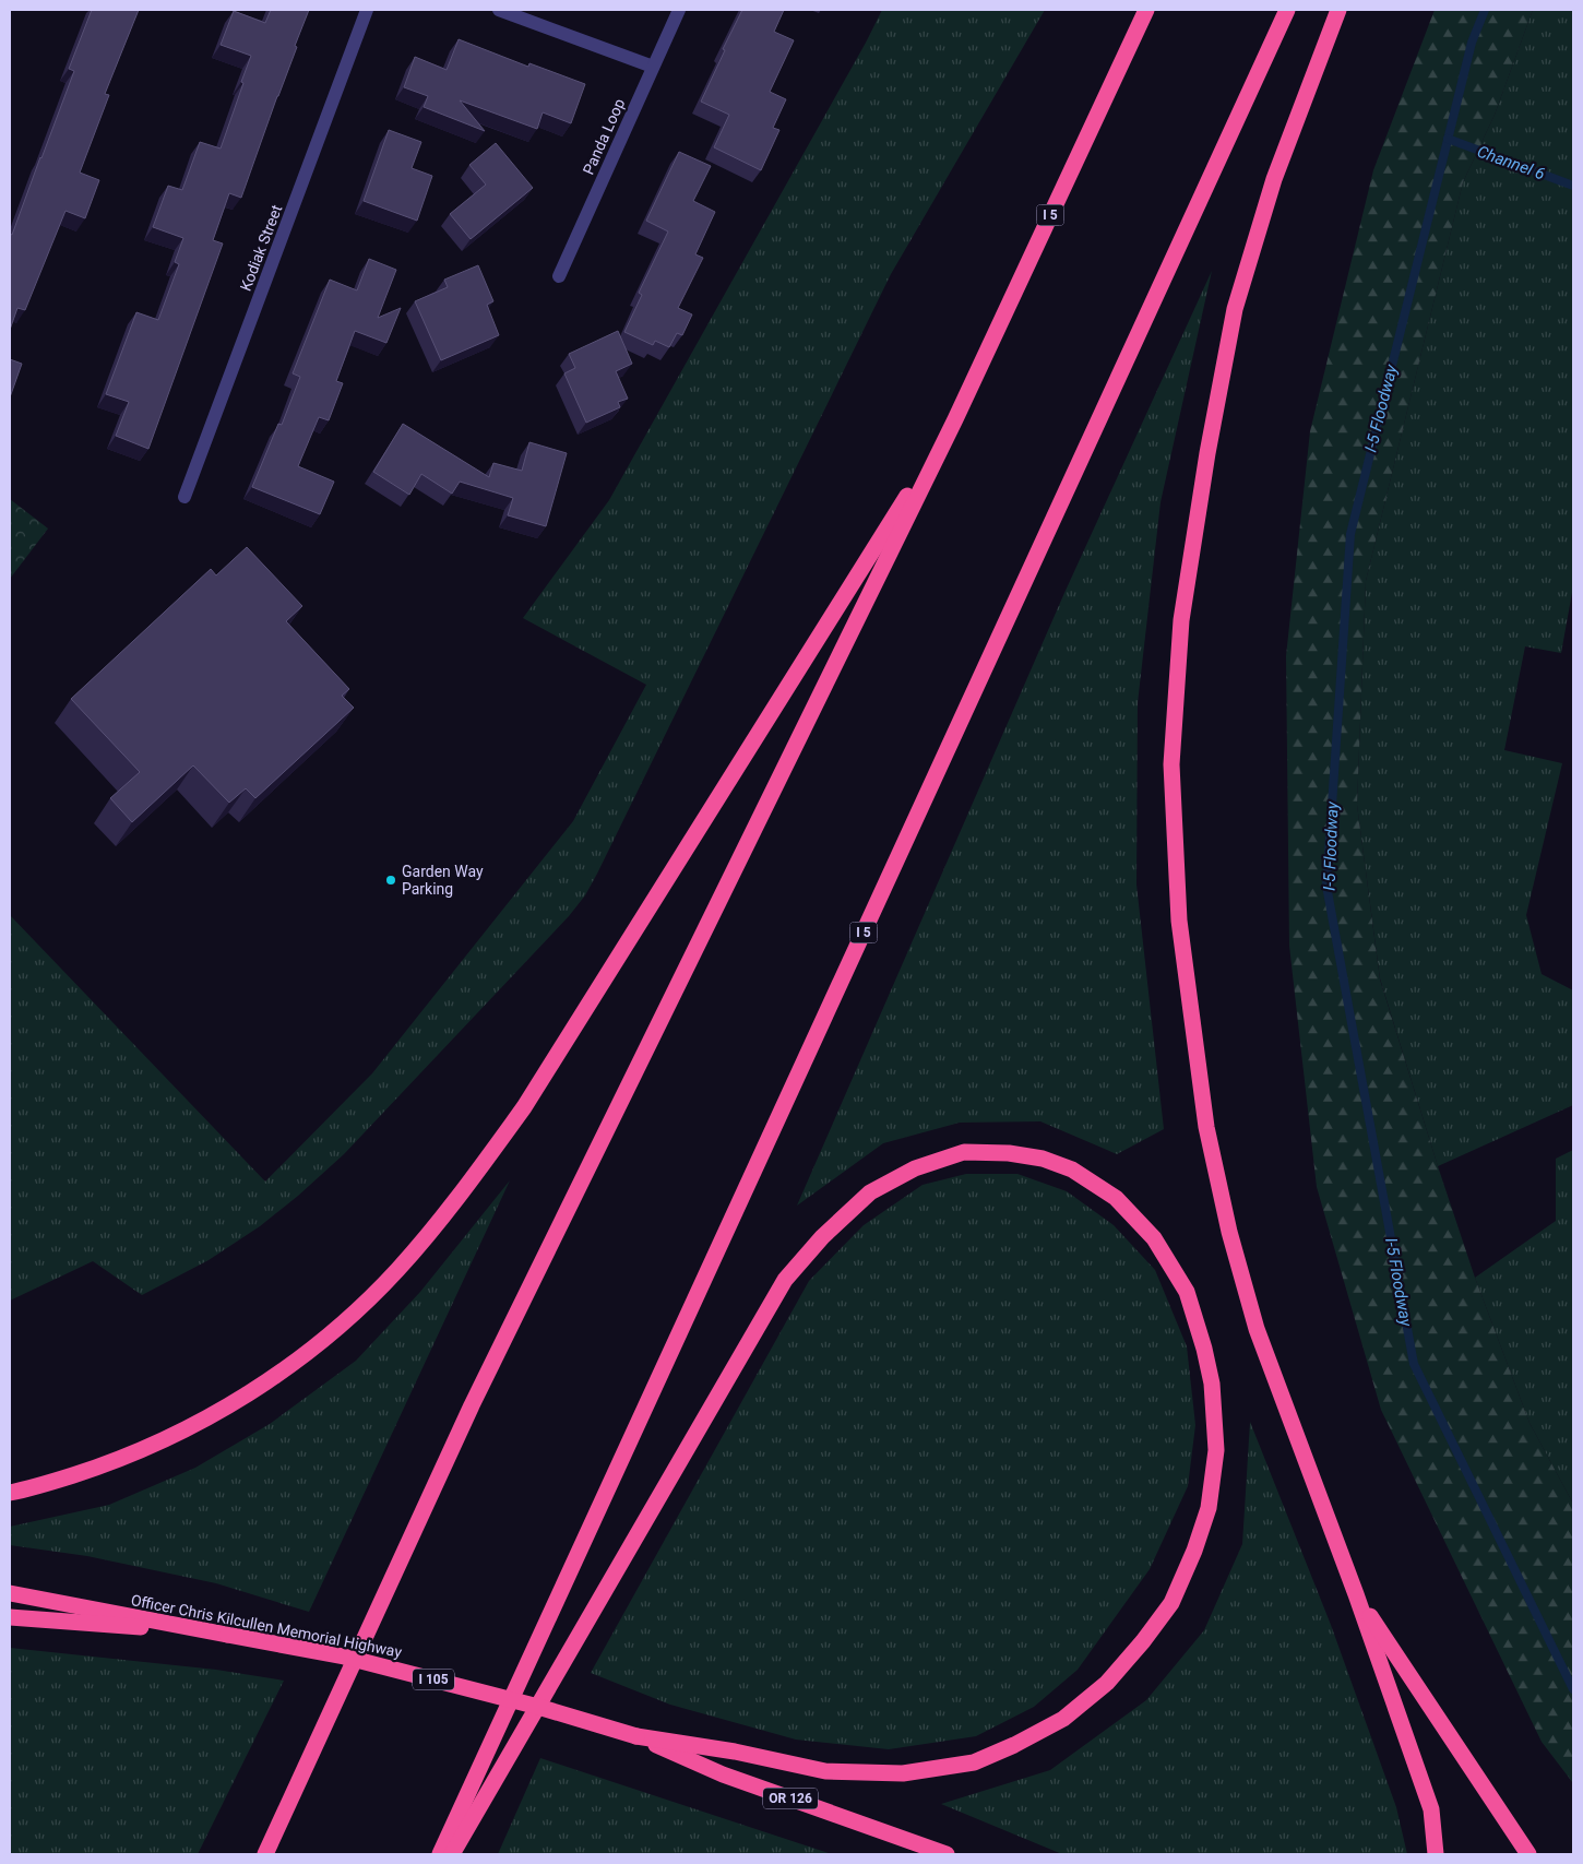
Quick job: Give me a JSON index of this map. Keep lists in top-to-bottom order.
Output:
{
  "streets": {
    "highway": [
      "I 5",
      "Officer Chris Kilcullen Memorial Highway",
      "I 105",
      "OR 126"
    ],
    "street": ["Panda Loop", "Kodiak Street"]
  },
  "water": ["Channel 6", "I-5 Floodway"],
  "places": ["Garden Way Parking"]
}
